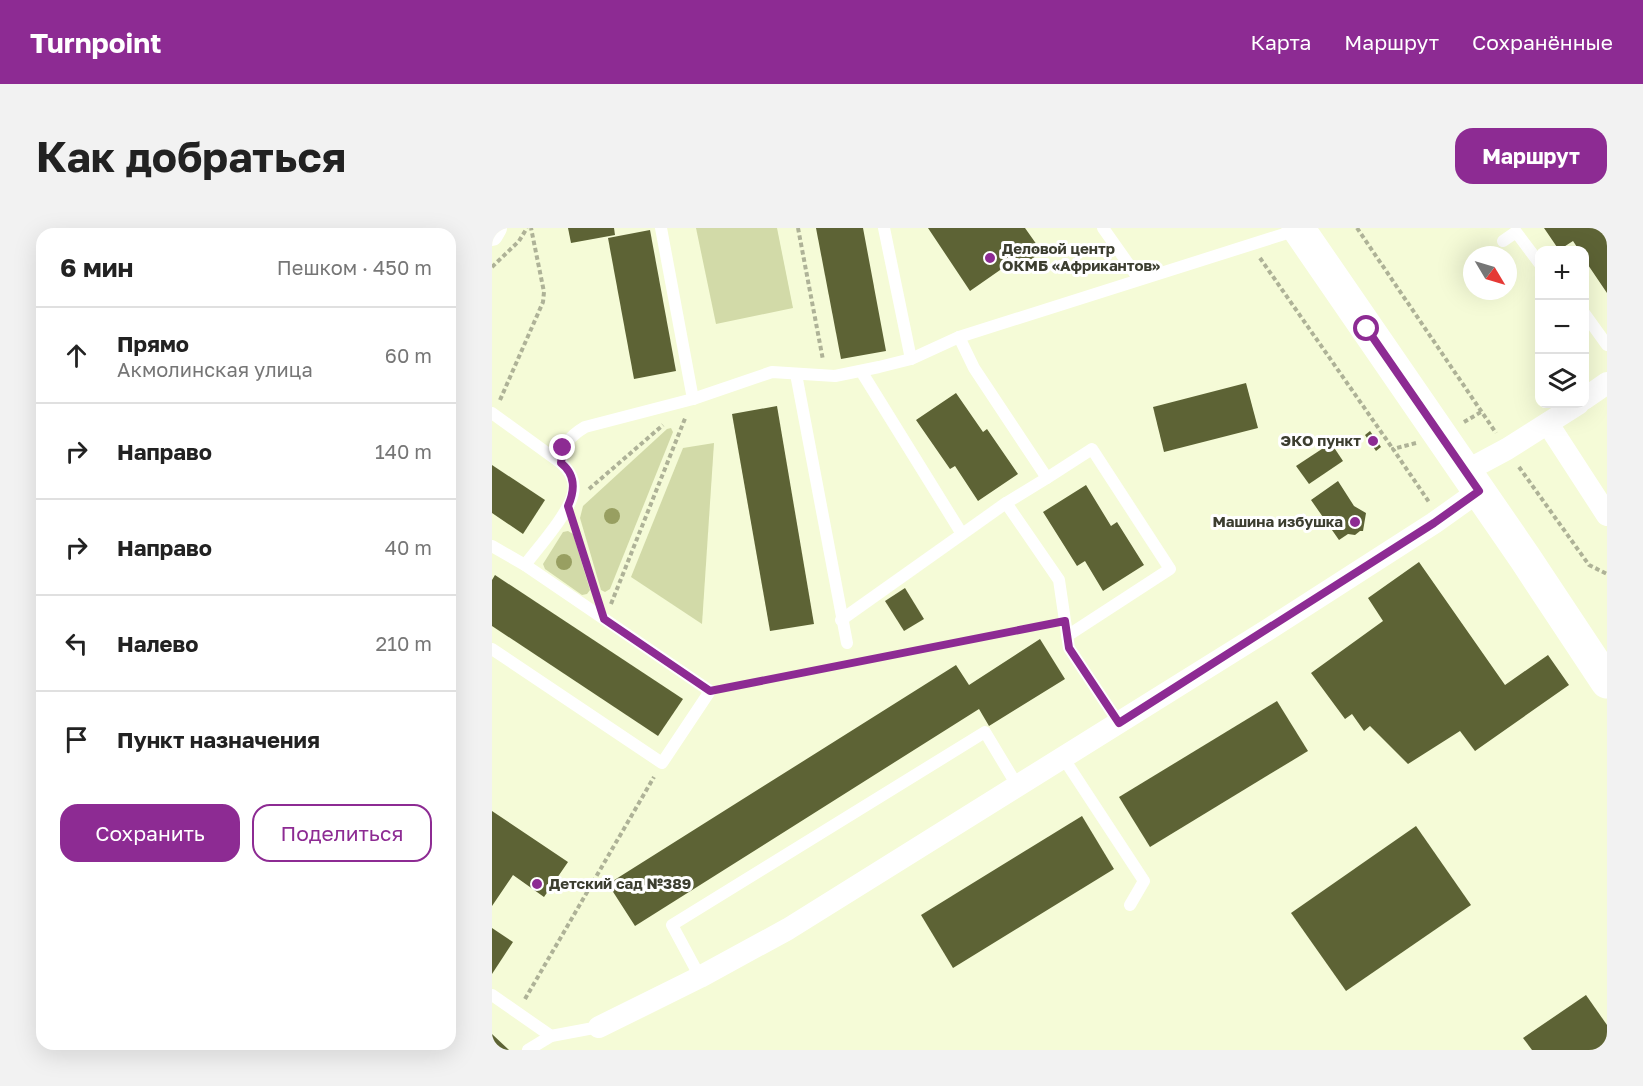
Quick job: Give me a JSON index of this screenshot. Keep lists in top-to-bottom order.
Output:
{
  "places": [
    "Деловой центр ОКМБ «Африкантов»",
    "ЭКО пункт",
    "Машина избушка",
    "Детский сад №389"
  ],
  "north": "bottom right",
  "page": {
    "header": "Turnpoint",
    "nav": ["Карта", "Маршрут", "Сохранённые"],
    "buttons": [
      "Маршрут",
      ["Сохранить", "Поделиться"]
    ],
    "title": "Как добраться",
    "heading": ["6 мин", "Пешком · 450 m"],
    "map_buttons": ["+", "−"],
    "list": [
      ["Прямо", "Акмолинская улица", "60 m"],
      ["Направо", "140 m"],
      ["Направо", "40 m"],
      ["Налево", "210 m"],
      "Пункт назначения"
    ]
  }
}
